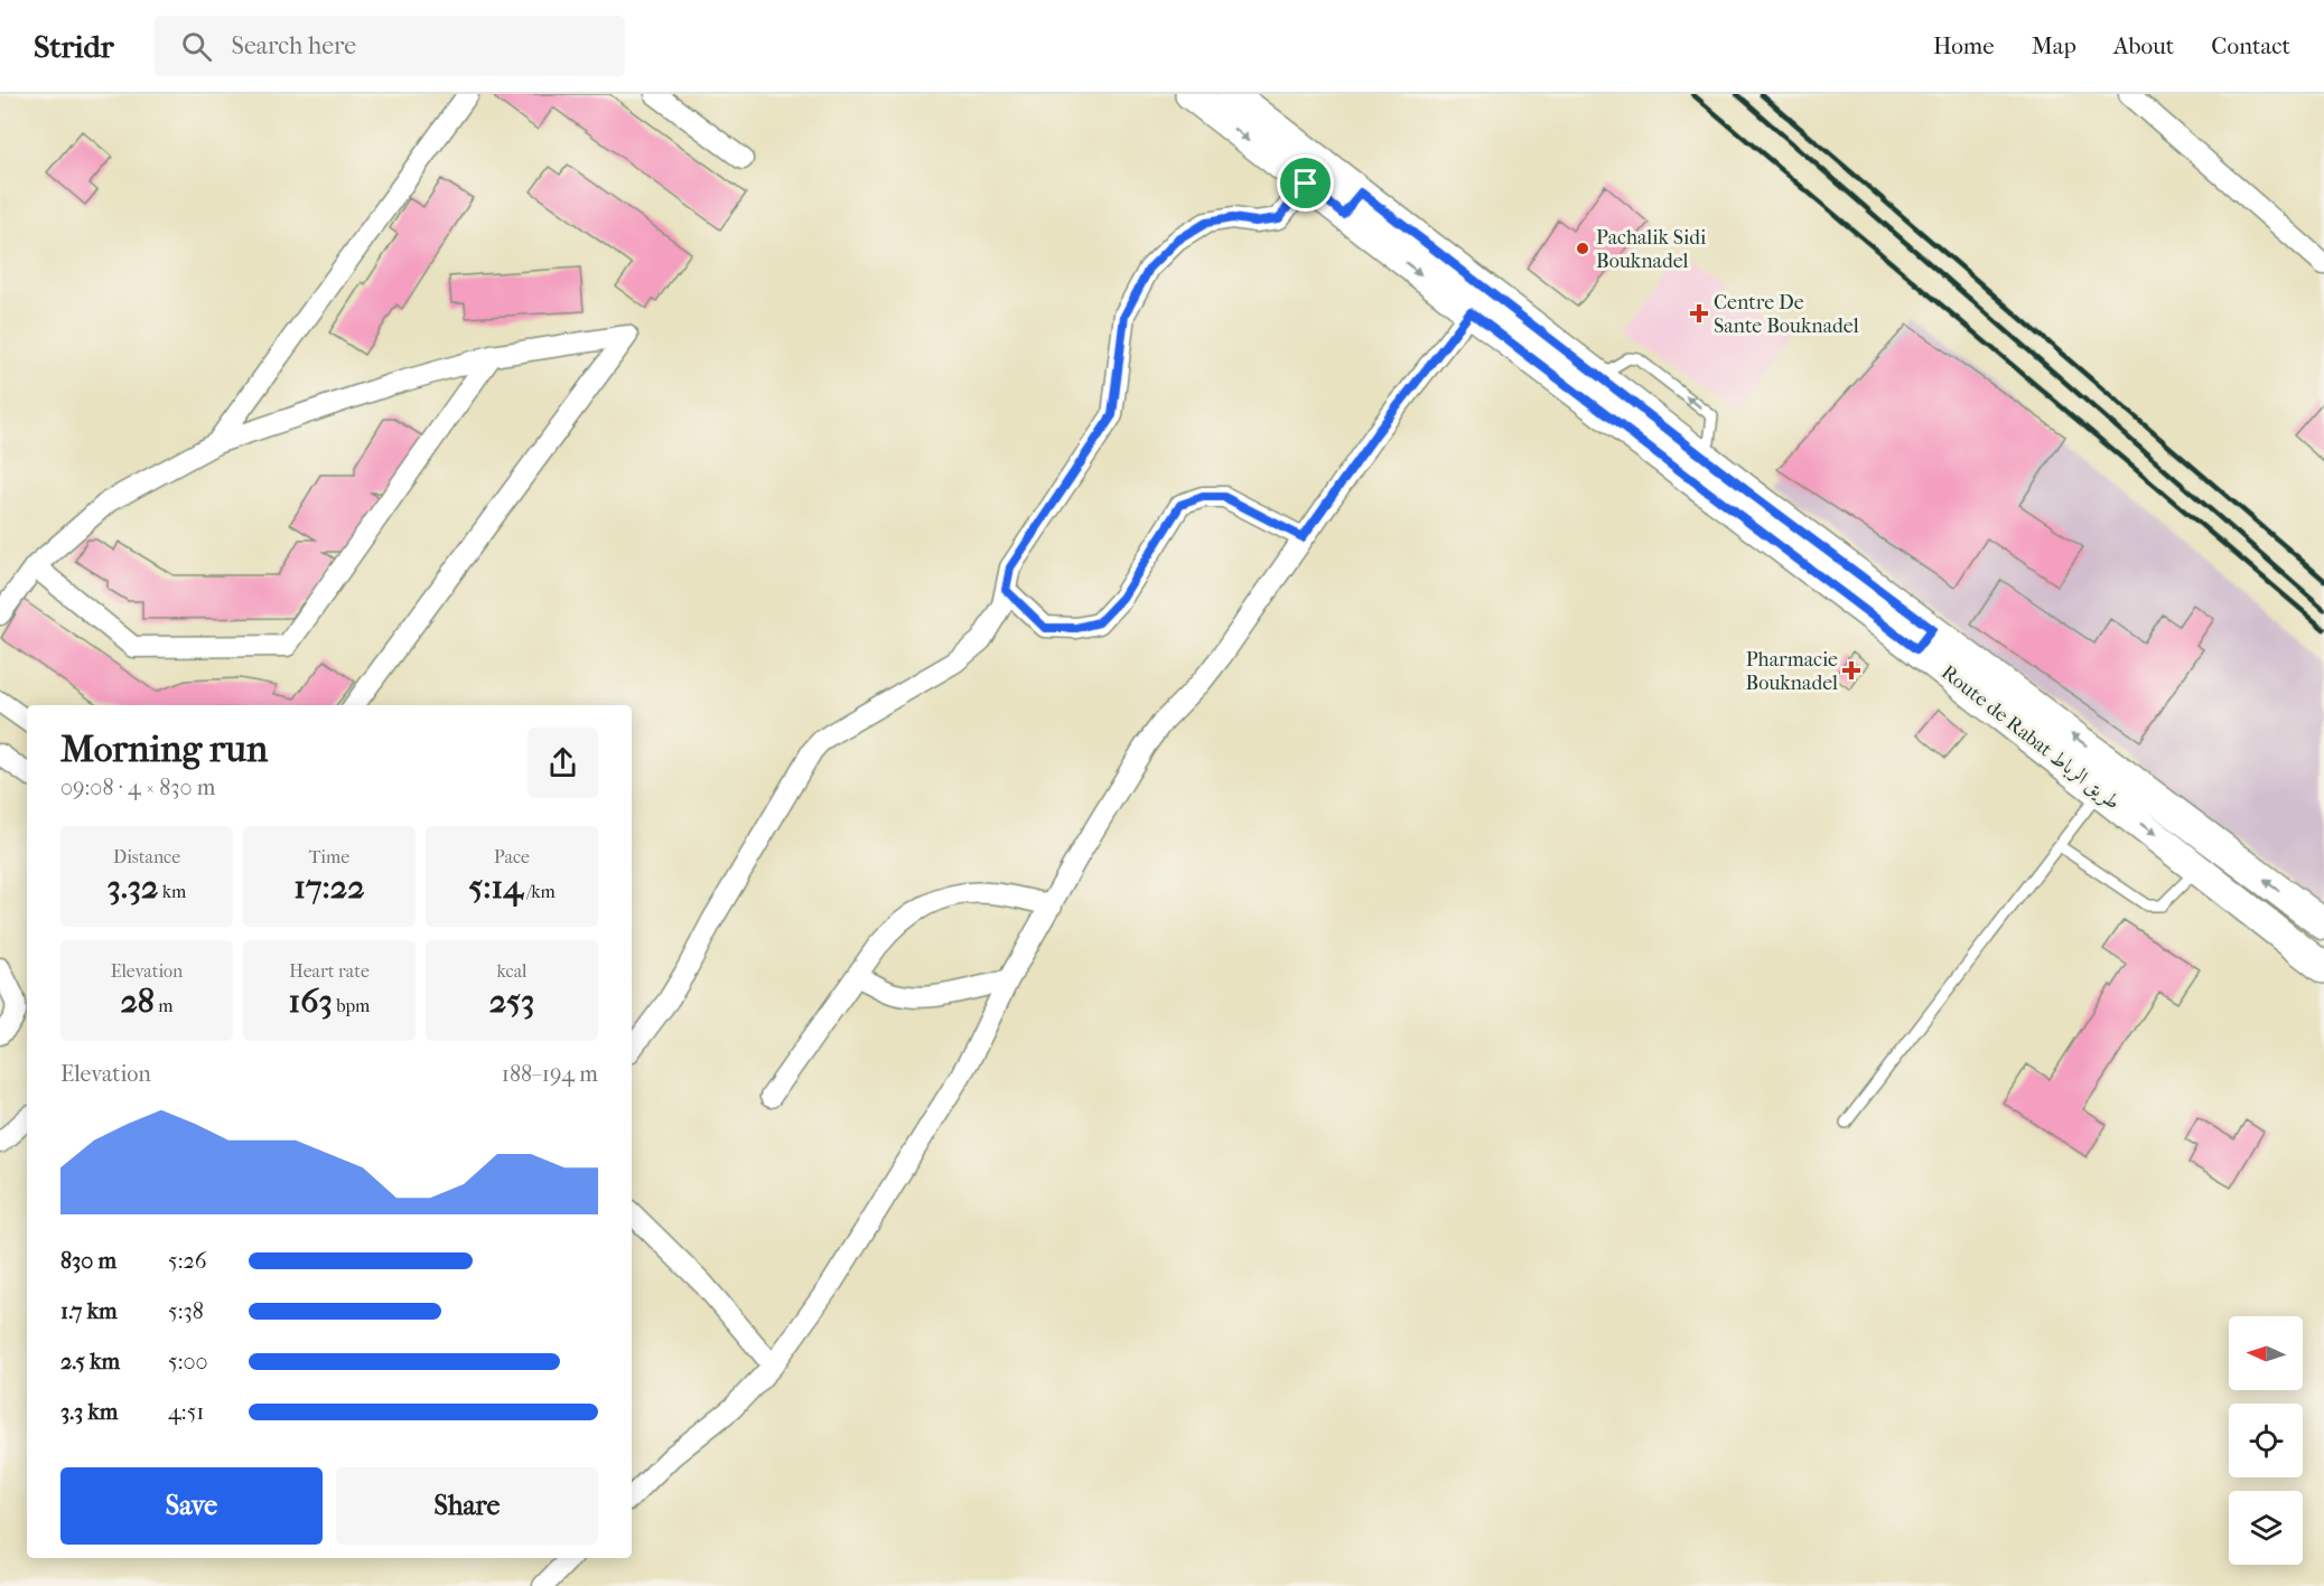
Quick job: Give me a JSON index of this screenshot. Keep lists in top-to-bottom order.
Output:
{
  "streets": {
    "main road": ["Route de Rabat طريق الرباط"]
  },
  "places": {
    "other": ["Pachalik Sidi Bouknadel"],
    "health": ["Centre De Sante Bouknadel", "Pharmacie Bouknadel"]
  },
  "north": "left",
  "page": {
    "header": "Stridr",
    "search": "Search here",
    "nav": [
      "Home",
      "Map",
      "About",
      "Contact"
    ],
    "heading": ["Morning run", "09:08 · 4 × 830 m"],
    "stats": [
      ["Distance", "3.32 km"],
      ["Time", "17:22"],
      ["Pace", "5:14 /km"],
      ["Elevation", "28 m"],
      ["Heart rate", "163 bpm"],
      ["kcal", "253"]
    ],
    "chart": ["Elevation", "188–194 m"],
    "list": [
      {
        "name": "830 m",
        "note": "5:26"
      },
      {
        "name": "1.7 km",
        "note": "5:38"
      },
      {
        "name": "2.5 km",
        "note": "5:00"
      },
      {
        "name": "3.3 km",
        "note": "4:51"
      }
    ],
    "buttons": ["Save", "Share"]
  }
}
